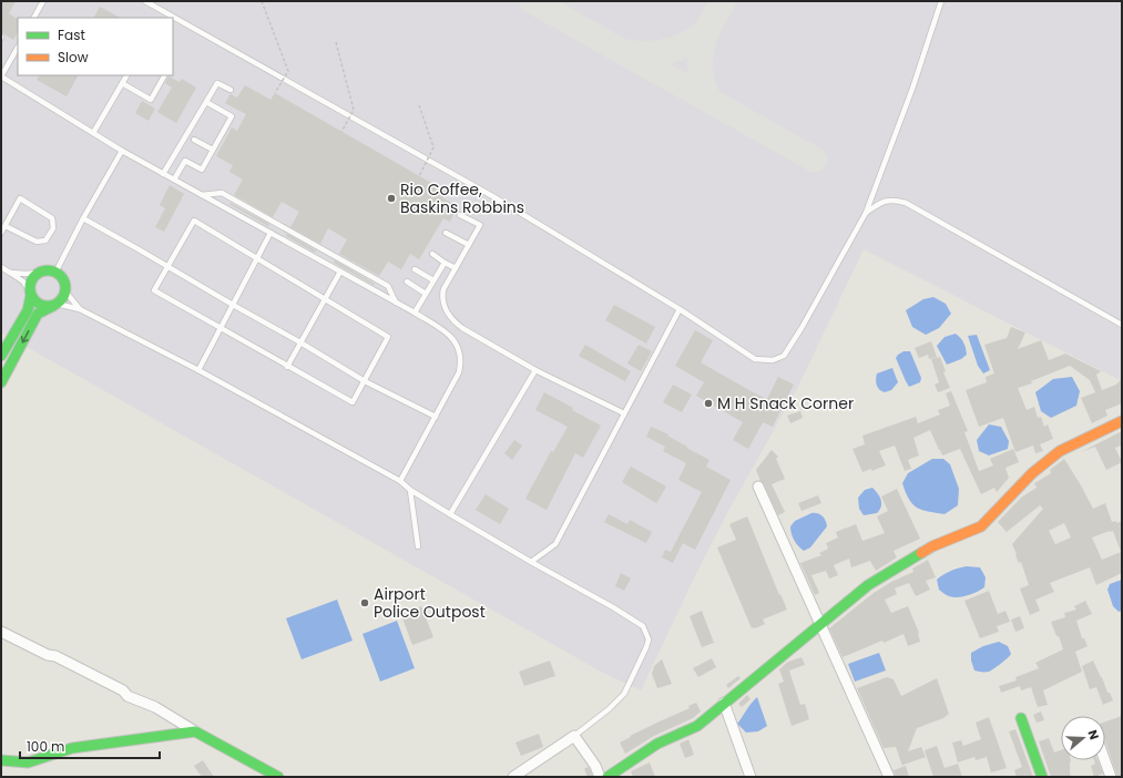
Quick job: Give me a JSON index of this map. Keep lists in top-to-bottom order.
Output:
{
  "places": ["Rio Coffee, Baskins Robbins", "M H Snack Corner", "Airport Police Outpost"],
  "legend": ["Fast", "Slow"],
  "scale_bar": "100 m",
  "north": "right"
}
